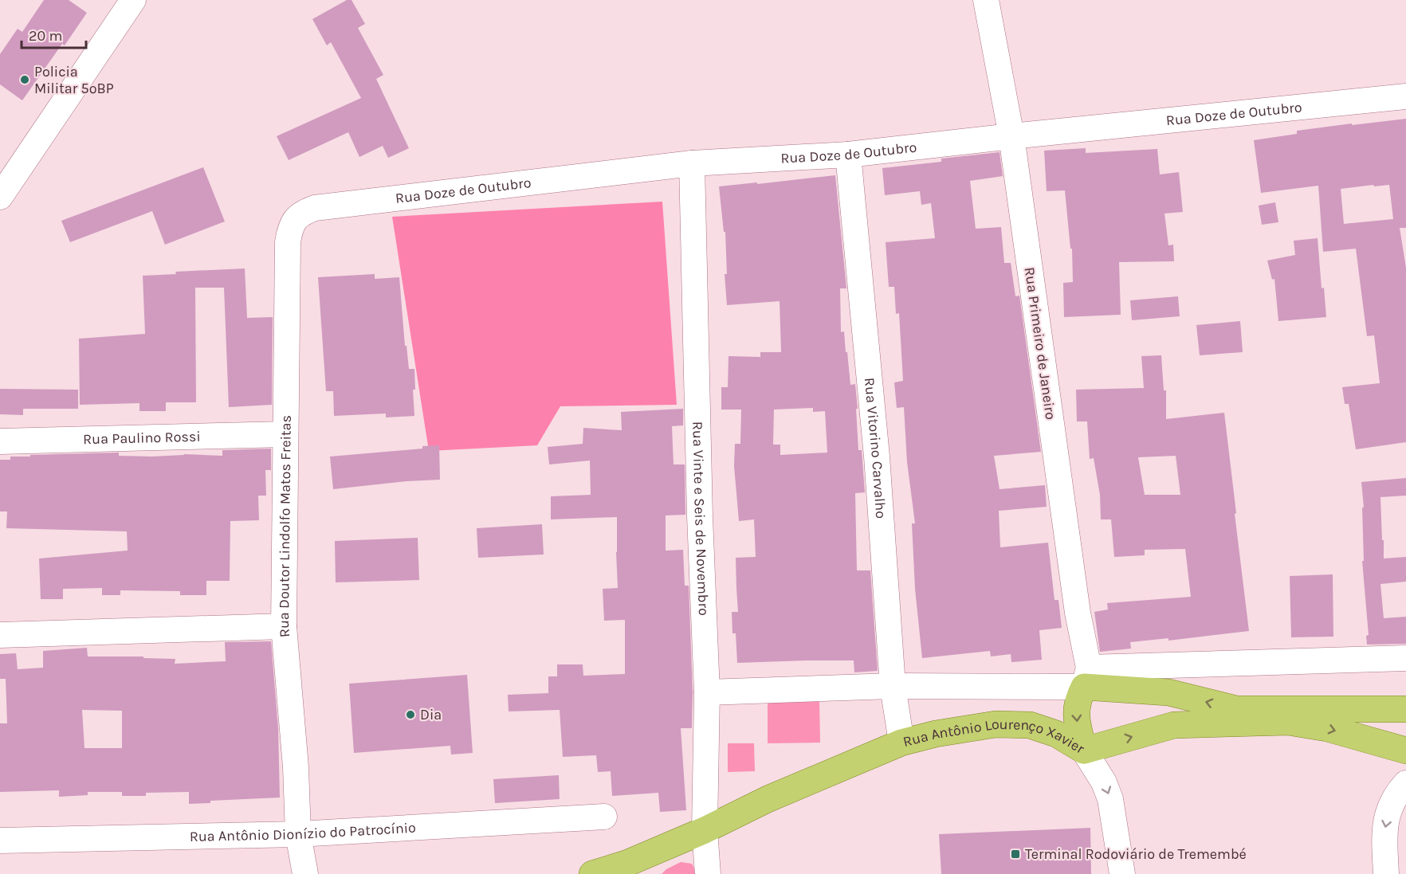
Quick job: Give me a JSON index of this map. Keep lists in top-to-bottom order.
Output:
{
  "streets": {
    "main road": ["Rua Antônio Lourenço Xavier"],
    "street": [
      "Rua Doze de Outubro",
      "Rua Primeiro de Janeiro",
      "Rua Paulino Rossi",
      "Rua Vitorino Carvalho",
      "Rua Vinte e Seis de Novembro",
      "Rua Doutor Lindolfo Matos Freitas",
      "Rua Antônio Dionízio do Patrocínio"
    ]
  },
  "crossings": [
    ["Rua Doze de Outubro", "Rua Primeiro de Janeiro"],
    ["Rua Doze de Outubro", "Rua Vitorino Carvalho"],
    ["Rua Doze de Outubro", "Rua Vinte e Seis de Novembro"],
    ["Rua Doze de Outubro", "Rua Doutor Lindolfo Matos Freitas"],
    ["Rua Paulino Rossi", "Rua Doutor Lindolfo Matos Freitas"],
    ["Rua Vitorino Carvalho", "Rua Antônio Lourenço Xavier"],
    ["Rua Vinte e Seis de Novembro", "Rua Antônio Lourenço Xavier"],
    ["Rua Doutor Lindolfo Matos Freitas", "Rua Antônio Dionízio do Patrocínio"]
  ],
  "places": {
    "other": ["Policia Militar 5ºBP", "Dia"],
    "transit": ["Terminal Rodoviário de Tremembé"]
  },
  "scale_bar": "20 m"
}
